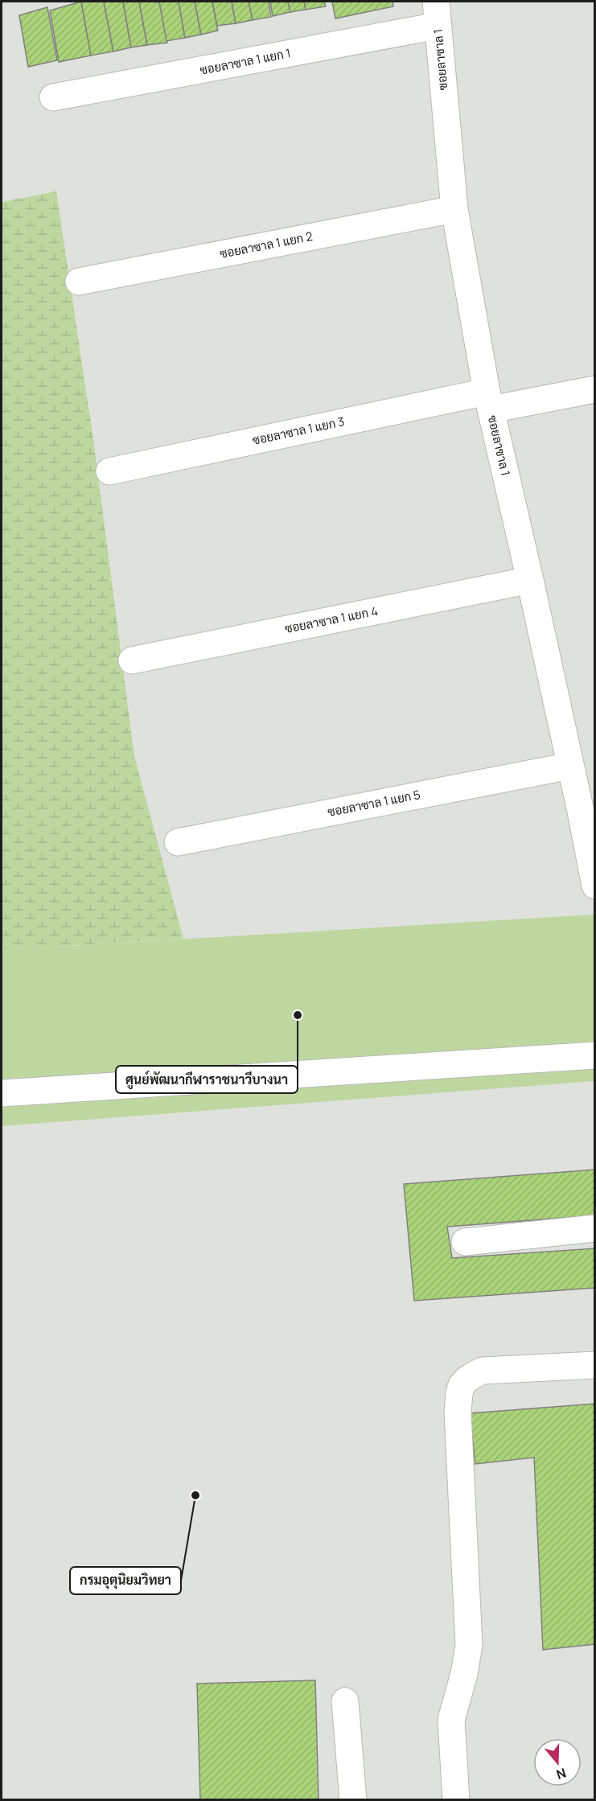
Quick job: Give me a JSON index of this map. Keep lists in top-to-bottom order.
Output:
{
  "streets": {
    "street": [
      "ซอยลาซาล 1",
      "ซอยลาซาล 1 แยก 1",
      "ซอยลาซาล 1 แยก 2",
      "ซอยลาซาล 1 แยก 3",
      "ซอยลาซาล 1 แยก 4",
      "ซอยลาซาล 1 แยก 5"
    ]
  },
  "crossings": [
    ["ซอยลาซาล 1", "ซอยลาซาล 1 แยก 1"],
    ["ซอยลาซาล 1", "ซอยลาซาล 1 แยก 2"],
    ["ซอยลาซาล 1", "ซอยลาซาล 1 แยก 3"],
    ["ซอยลาซาล 1", "ซอยลาซาล 1 แยก 4"],
    ["ซอยลาซาล 1", "ซอยลาซาล 1 แยก 5"]
  ],
  "places": ["ศูนย์พัฒนากีฬาราชนาวีบางนา", "กรมอุตุนิยมวิทยา"],
  "north": "bottom"
}
